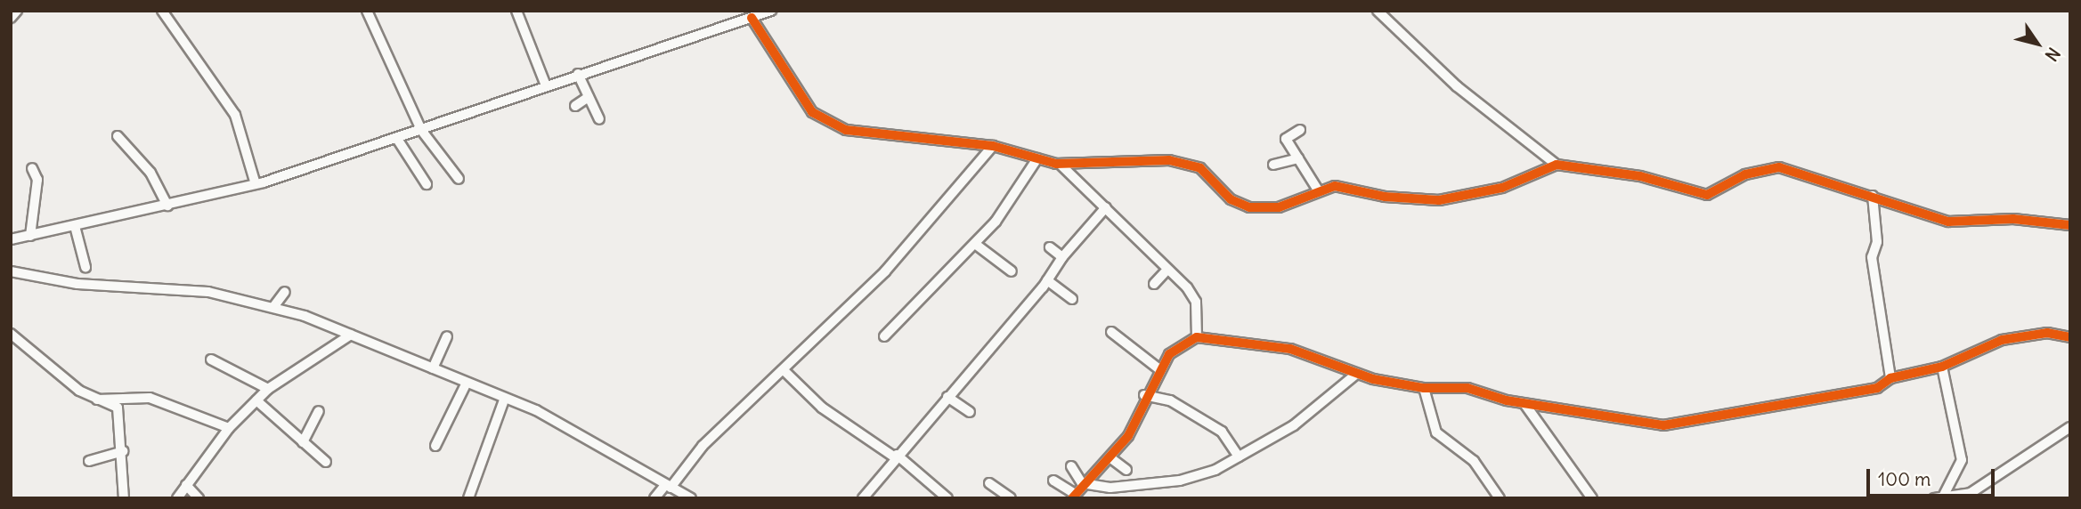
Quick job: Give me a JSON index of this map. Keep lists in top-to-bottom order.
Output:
{
  "scale_bar": "100 m",
  "north": "bottom right"
}
